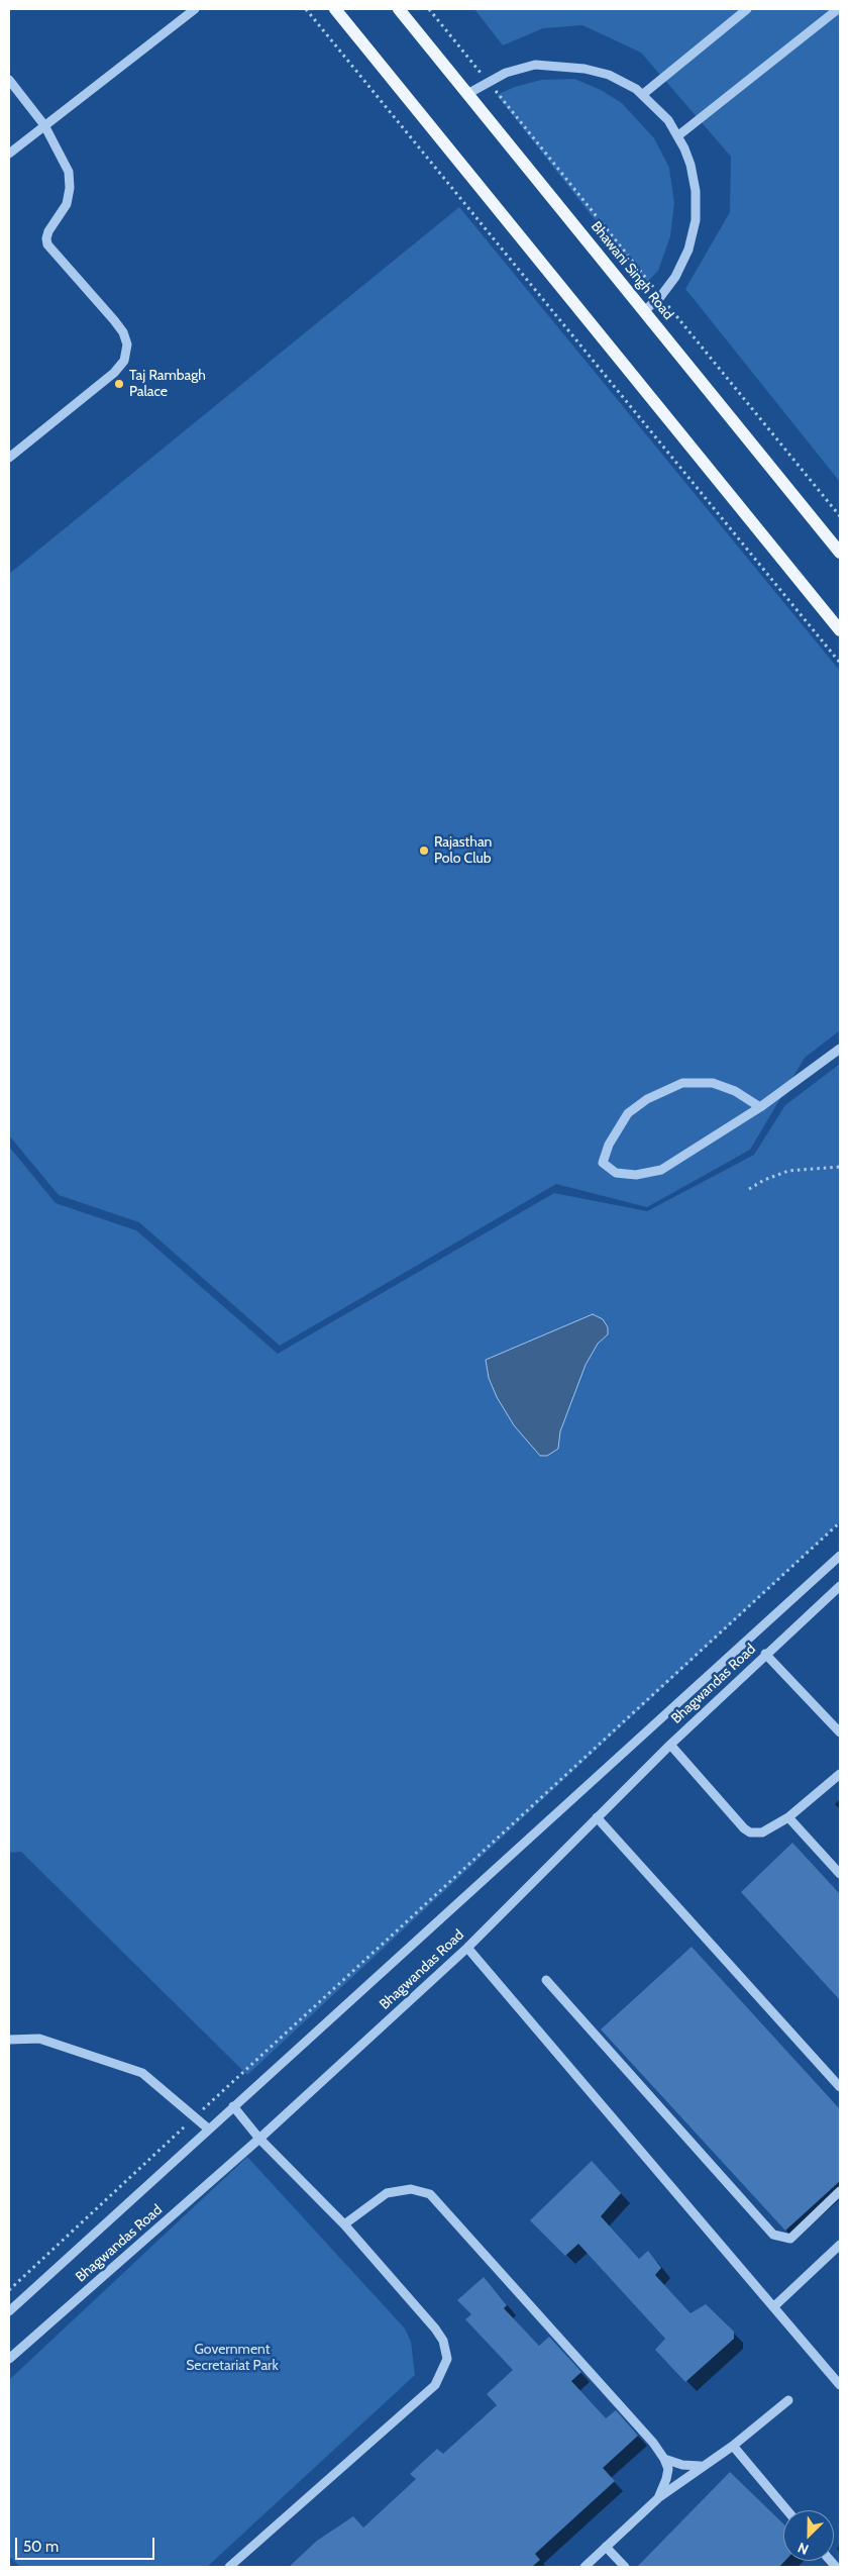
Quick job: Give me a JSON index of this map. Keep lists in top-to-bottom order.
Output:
{
  "streets": {
    "main road": ["Bhawani Singh Road"],
    "street": ["Bhagwandas Road"]
  },
  "parks": ["Government Secretariat Park"],
  "places": ["Taj Rambagh Palace", "Rajasthan Polo Club"],
  "scale_bar": "50 m",
  "north": "bottom left"
}
